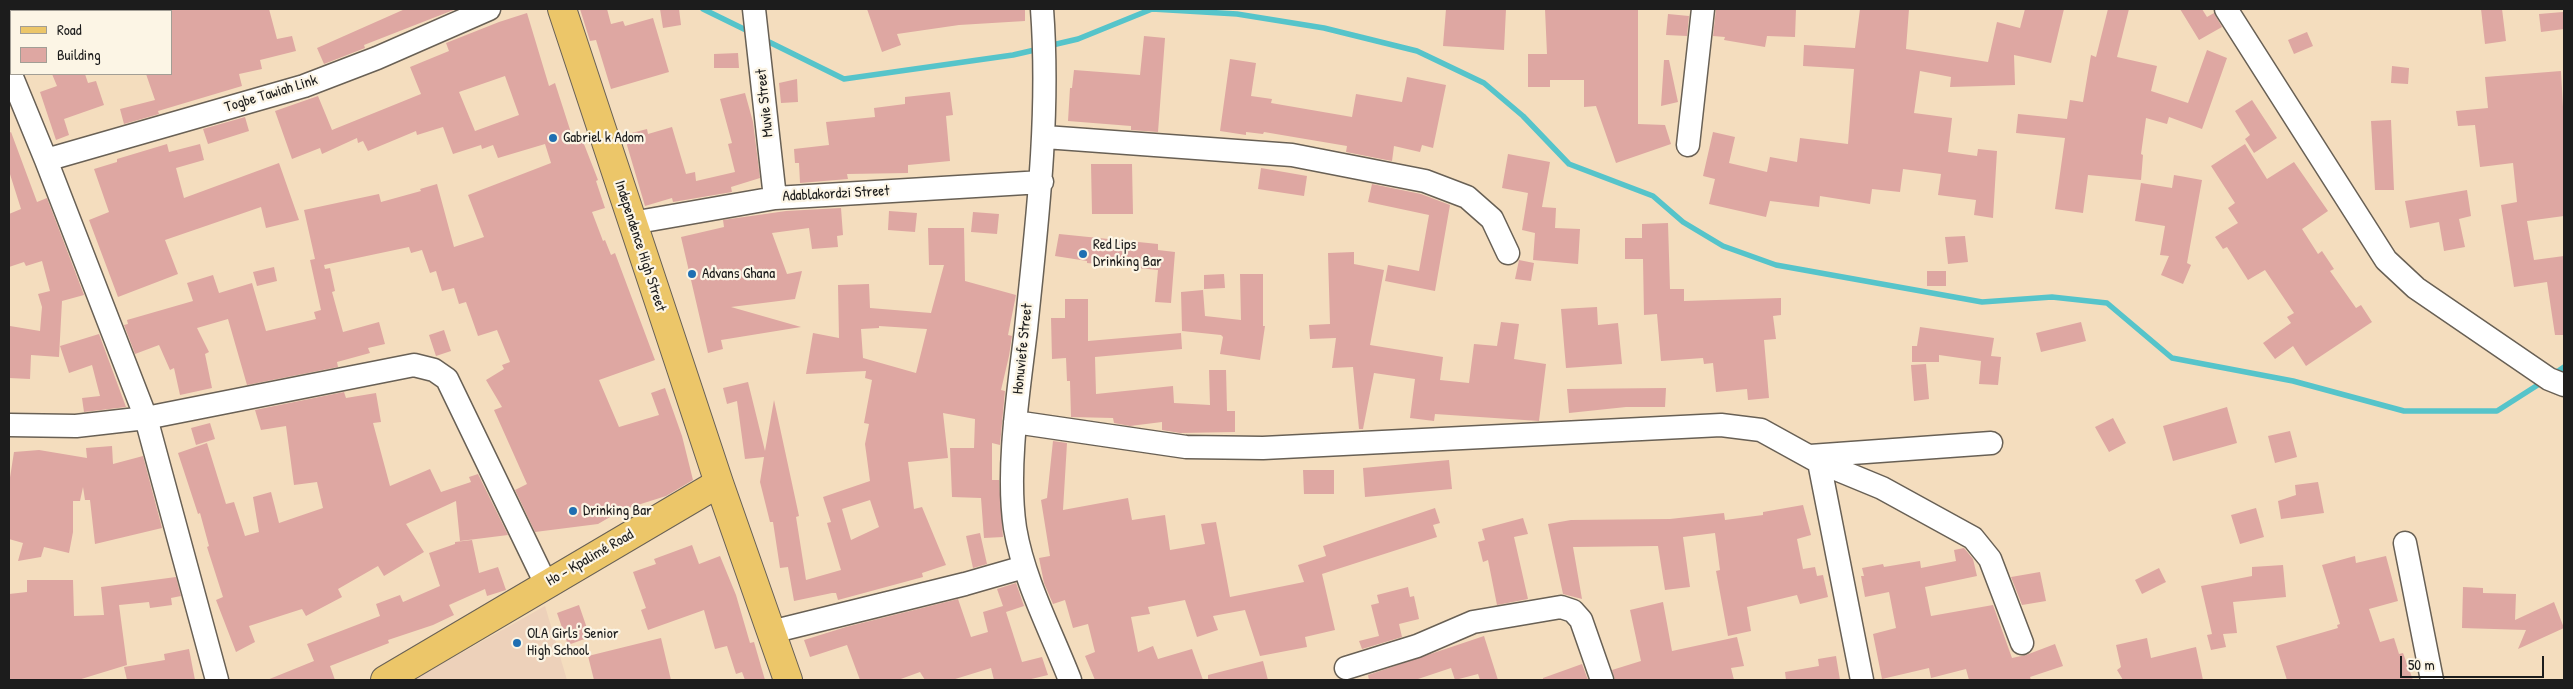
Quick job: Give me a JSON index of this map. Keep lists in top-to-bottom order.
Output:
{
  "streets": {
    "main road": ["Independence High Street", "Ho - Kpalimé Road"],
    "street": [
      "Togbe Tawiah Link",
      "Muvie Street",
      "Adablakordzi Street",
      "Honuviefe Street"
    ]
  },
  "crossings": [
    ["Muvie Street", "Adablakordzi Street"],
    ["Adablakordzi Street", "Independence High Street"],
    ["Adablakordzi Street", "Honuviefe Street"],
    ["Independence High Street", "Ho - Kpalimé Road"]
  ],
  "places": [
    "Gabriel k Adom",
    "Red Lips Drinking Bar",
    "Advans Ghana",
    "Drinking Bar",
    "OLA Girls' Senior High School"
  ],
  "legend": ["Road", "Building"],
  "scale_bar": "50 m"
}
